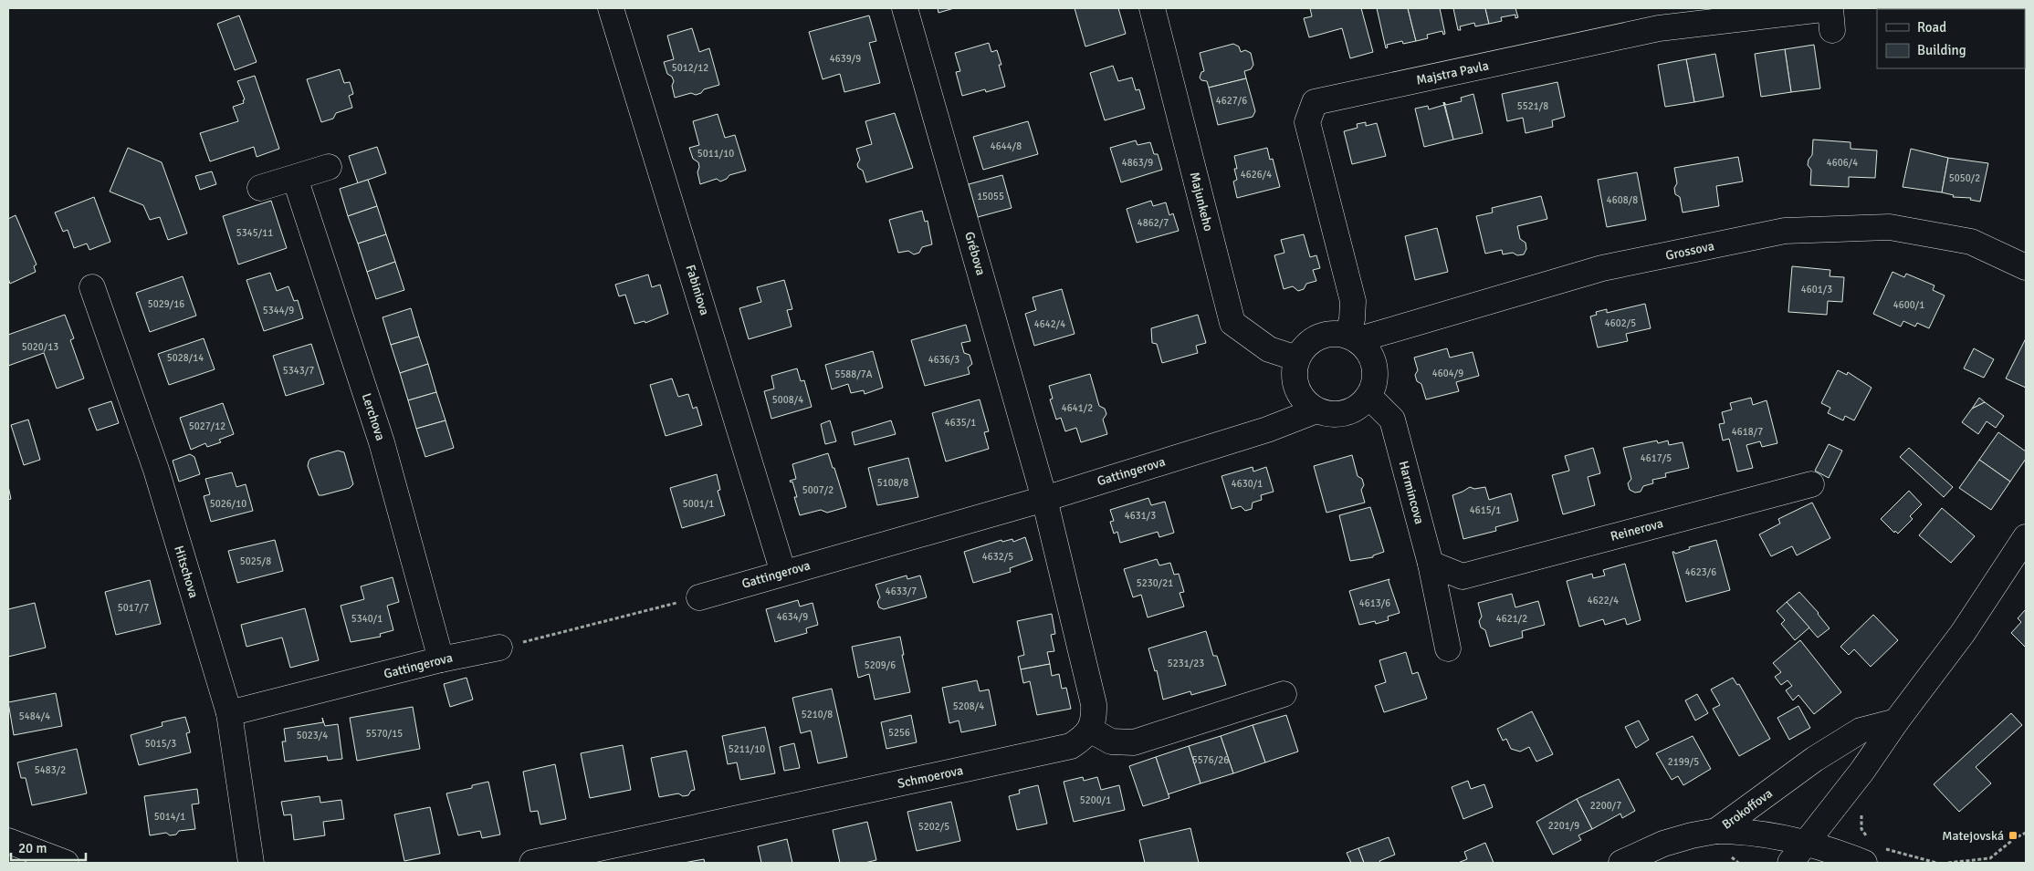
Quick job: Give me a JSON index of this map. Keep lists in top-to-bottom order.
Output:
{
  "streets": {
    "street": [
      "Majstra Pavla",
      "Majunkeho",
      "Grossova",
      "Grébova",
      "Fabiniova",
      "Lerchova",
      "Gattingerova",
      "Harmincova",
      "Reinerova",
      "Hitschova",
      "Schmoerova",
      "Brokoffova"
    ]
  },
  "crossings": [
    ["Majstra Pavla", "Majunkeho"],
    ["Majstra Pavla", "Grossova"],
    ["Majstra Pavla", "Gattingerova"],
    ["Majstra Pavla", "Harmincova"],
    ["Majunkeho", "Grossova"],
    ["Majunkeho", "Gattingerova"],
    ["Majunkeho", "Harmincova"],
    ["Grossova", "Gattingerova"],
    ["Grossova", "Harmincova"],
    ["Grébova", "Gattingerova"],
    ["Fabiniova", "Gattingerova"],
    ["Lerchova", "Gattingerova"],
    ["Gattingerova", "Harmincova"],
    ["Gattingerova", "Hitschova"],
    ["Harmincova", "Reinerova"]
  ],
  "places": {
    "transit": ["Matejovská"]
  },
  "house_numbers": [
    "4639/9",
    "5012/12",
    "4627/6",
    "5521/8",
    "4644/8",
    "5011/10",
    "4863/9",
    "4606/4",
    "4626/4",
    "5050/2",
    "15055",
    "4608/8",
    "4862/7",
    "5345/11",
    "4601/3",
    "5029/16",
    "4600/1",
    "5344/9",
    "4602/5",
    "4642/4",
    "5020/13",
    "5028/14",
    "4636/3",
    "5343/7",
    "4604/9",
    "5588/7A",
    "5008/4",
    "4641/2",
    "4635/1",
    "5027/12",
    "4618/7",
    "4617/5",
    "5108/8",
    "4630/1",
    "5007/2",
    "5026/10",
    "5001/1",
    "4615/1",
    "4631/3",
    "4632/5",
    "5025/8",
    "4623/6",
    "5230/21",
    "4633/7",
    "4622/4",
    "4613/6",
    "5017/7",
    "4634/9",
    "5340/1",
    "4621/2",
    "5231/23",
    "5209/6",
    "5208/4",
    "5210/8",
    "5484/4",
    "5256",
    "5570/15",
    "5023/4",
    "5015/3",
    "5211/10",
    "5576/26",
    "2199/5",
    "5483/2",
    "5200/1",
    "2200/7",
    "5014/1",
    "2201/9",
    "5202/5"
  ],
  "legend": ["Road", "Building"],
  "scale_bar": "20 m"
}
